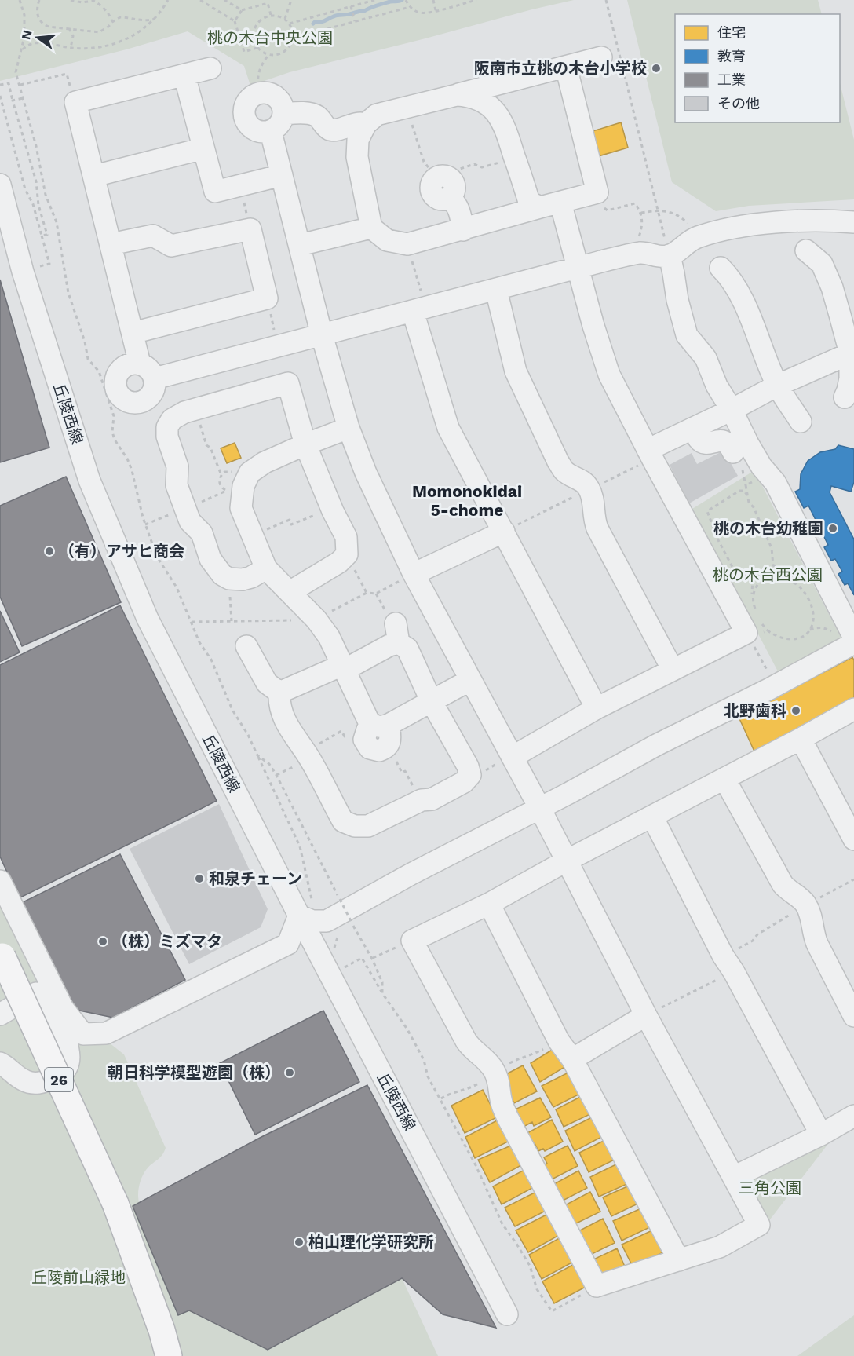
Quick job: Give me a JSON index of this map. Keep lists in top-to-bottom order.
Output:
{
  "streets": {
    "highway": ["26"],
    "street": ["丘陵西線"]
  },
  "districts": ["Momonokidai 5-chome"],
  "parks": [
    "桃の木台中央公園",
    "桃の木台西公園",
    "三角公園",
    "丘陵前山緑地"
  ],
  "places": [
    "阪南市立桃の木台小学校",
    "桃の木台幼稚園",
    "（有）アサヒ商会",
    "北野歯科",
    "和泉チェーン",
    "（株）ミズマタ",
    "朝日科学模型遊園（株）",
    "柏山理化学研究所"
  ],
  "legend": [
    "住宅",
    "教育",
    "工業",
    "その他"
  ],
  "north": "left"
}
